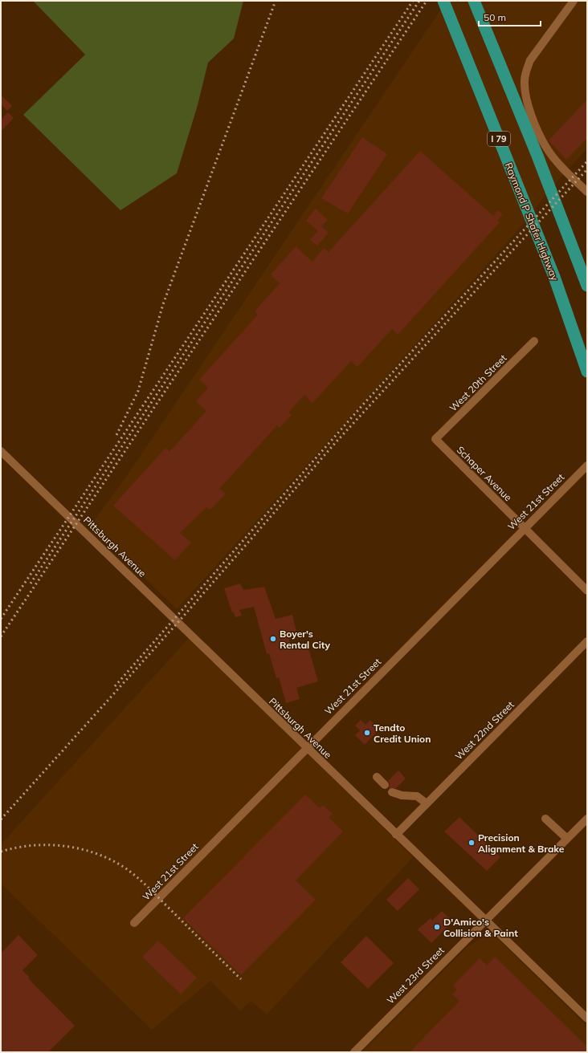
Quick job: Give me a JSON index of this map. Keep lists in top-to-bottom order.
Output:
{
  "streets": {
    "highway": ["I 79", "Raymond P Shafer Highway"],
    "street": [
      "West 20th Street",
      "Schaper Avenue",
      "West 21st Street",
      "Pittsburgh Avenue",
      "West 22nd Street",
      "West 23rd Street"
    ]
  },
  "crossings": [
    ["West 20th Street", "Schaper Avenue"],
    ["Schaper Avenue", "West 21st Street"],
    ["West 21st Street", "Pittsburgh Avenue"],
    ["Pittsburgh Avenue", "West 22nd Street"],
    ["Pittsburgh Avenue", "West 23rd Street"]
  ],
  "places": [
    "Boyer's Rental City",
    "Tendto Credit Union",
    "Precision Alignment & Brake",
    "D'Amico's Collision & Paint"
  ],
  "scale_bar": "50 m"
}
